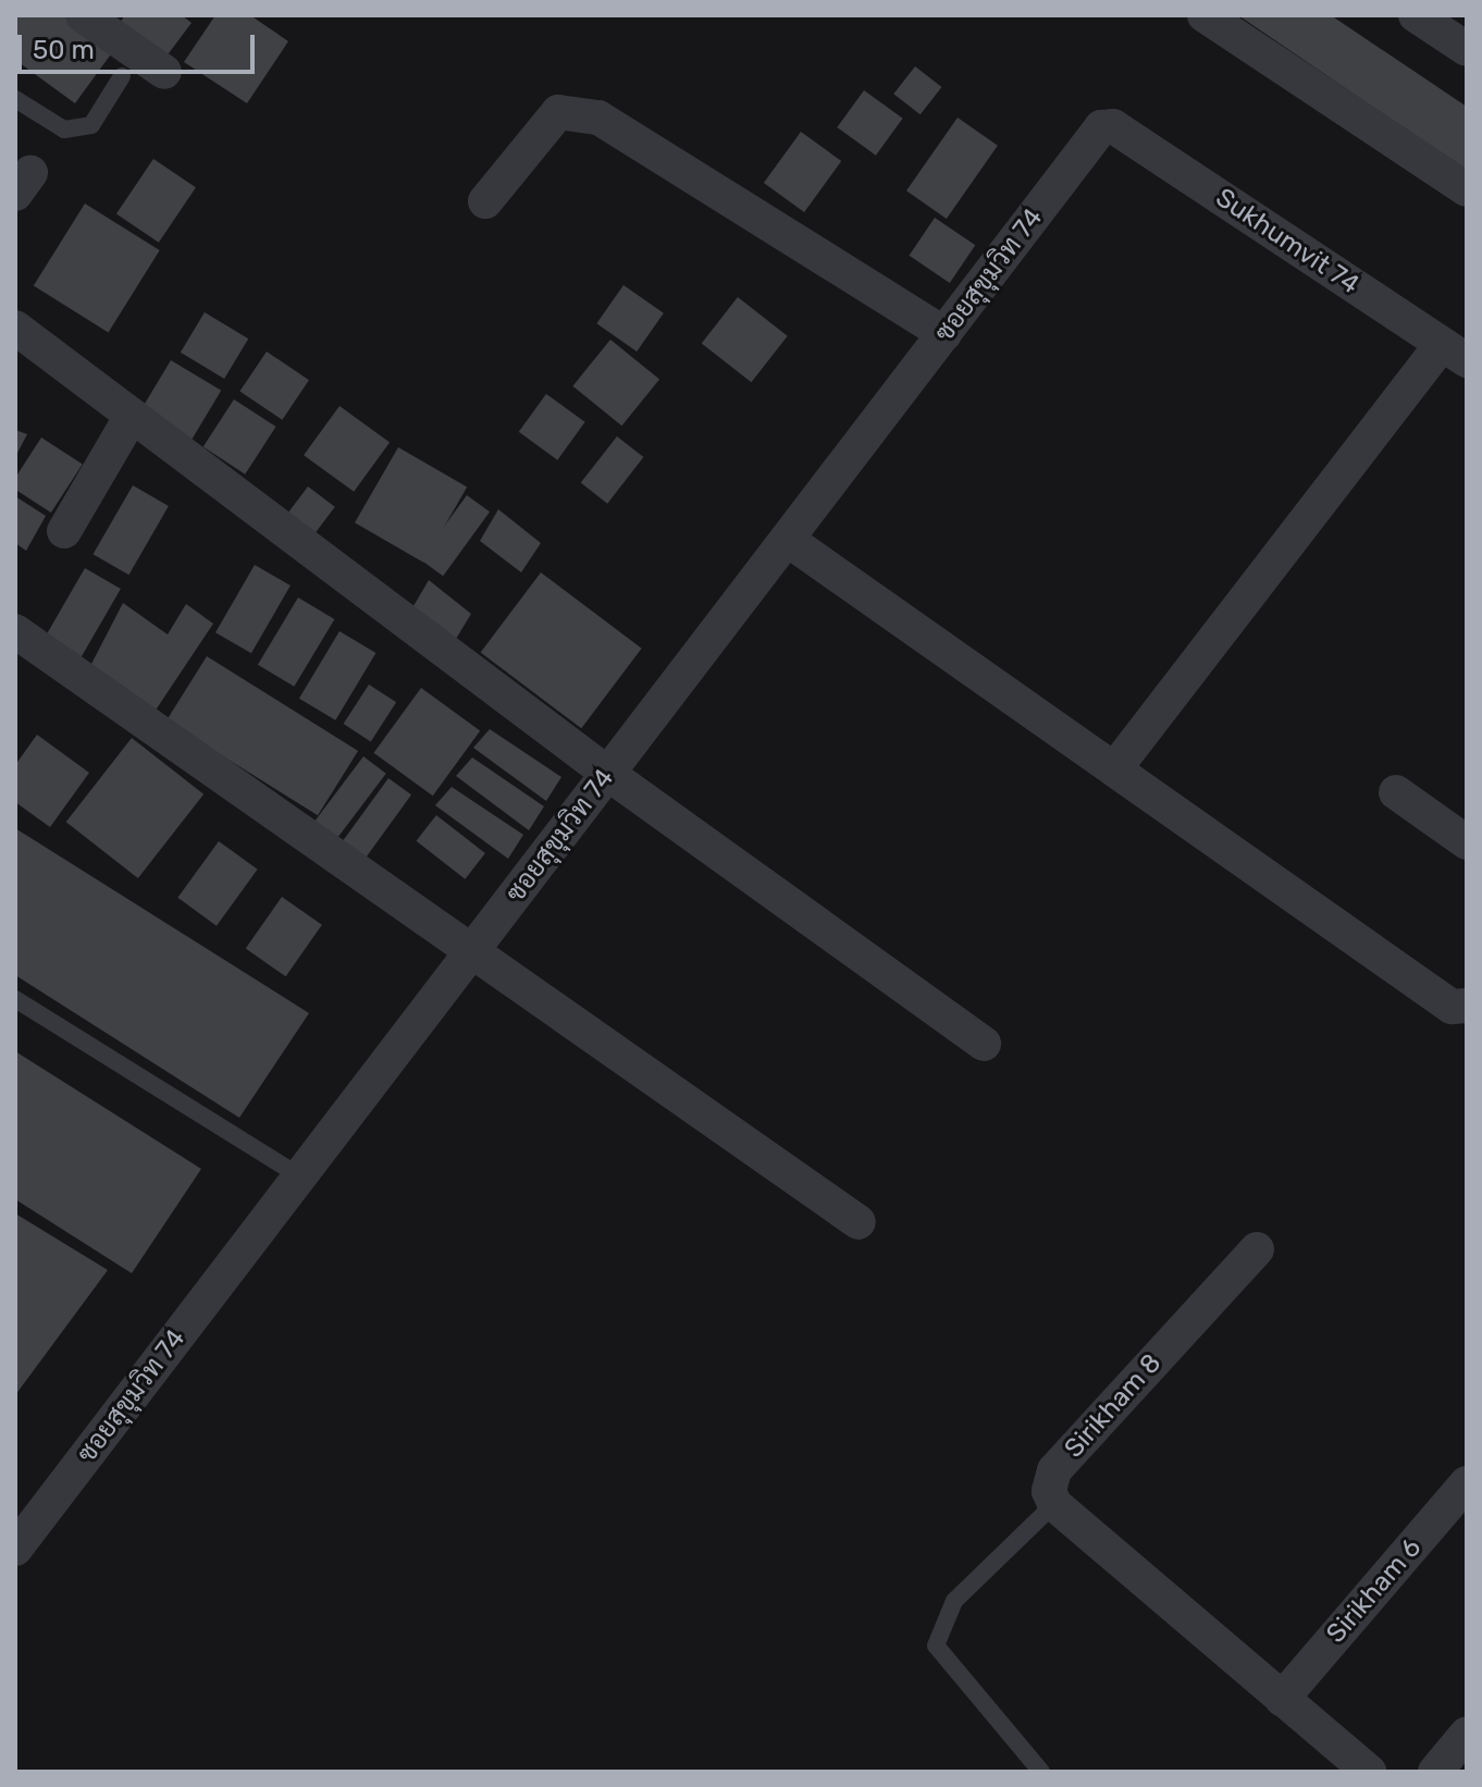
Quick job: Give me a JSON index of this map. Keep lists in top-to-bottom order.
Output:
{
  "streets": {
    "street": [
      "Sukhumvit 74",
      "ซอยสุขุมวิท 74",
      "Sirikham 8",
      "Sirikham 6"
    ]
  },
  "crossings": [
    ["Sukhumvit 74", "ซอยสุขุมวิท 74"]
  ],
  "scale_bar": "50 m"
}
